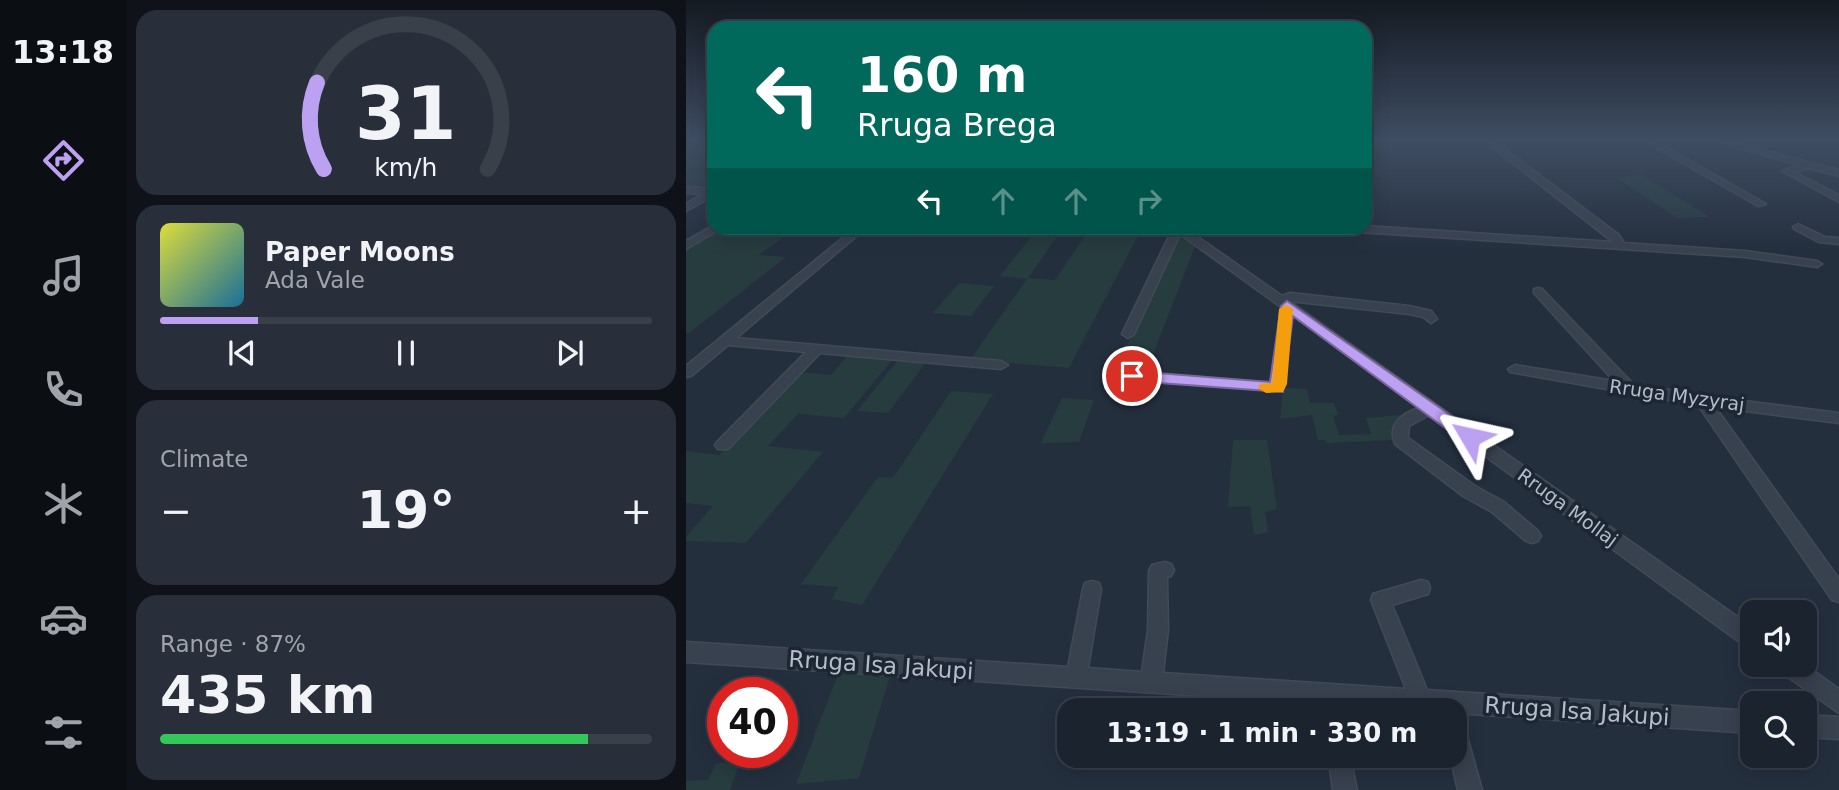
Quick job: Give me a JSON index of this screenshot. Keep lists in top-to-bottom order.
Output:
{
  "streets": {
    "street": ["Rruga Myzyraj", "Rruga Mollaj", "Rruga Isa Jakupi"]
  },
  "page": {
    "tabs": "13:18",
    "turn": ["160 m", "Rruga Brega"],
    "song": ["Paper Moons", "Ada Vale"],
    "tile": [
      "Climate",
      ["Range · 87%", "435 km"]
    ],
    "heat": ["−", "19°", "+"],
    "limit": "40",
    "trip": "13:19 · 1 min · 330 m",
    "gauge": ["31", "km/h"]
  }
}
